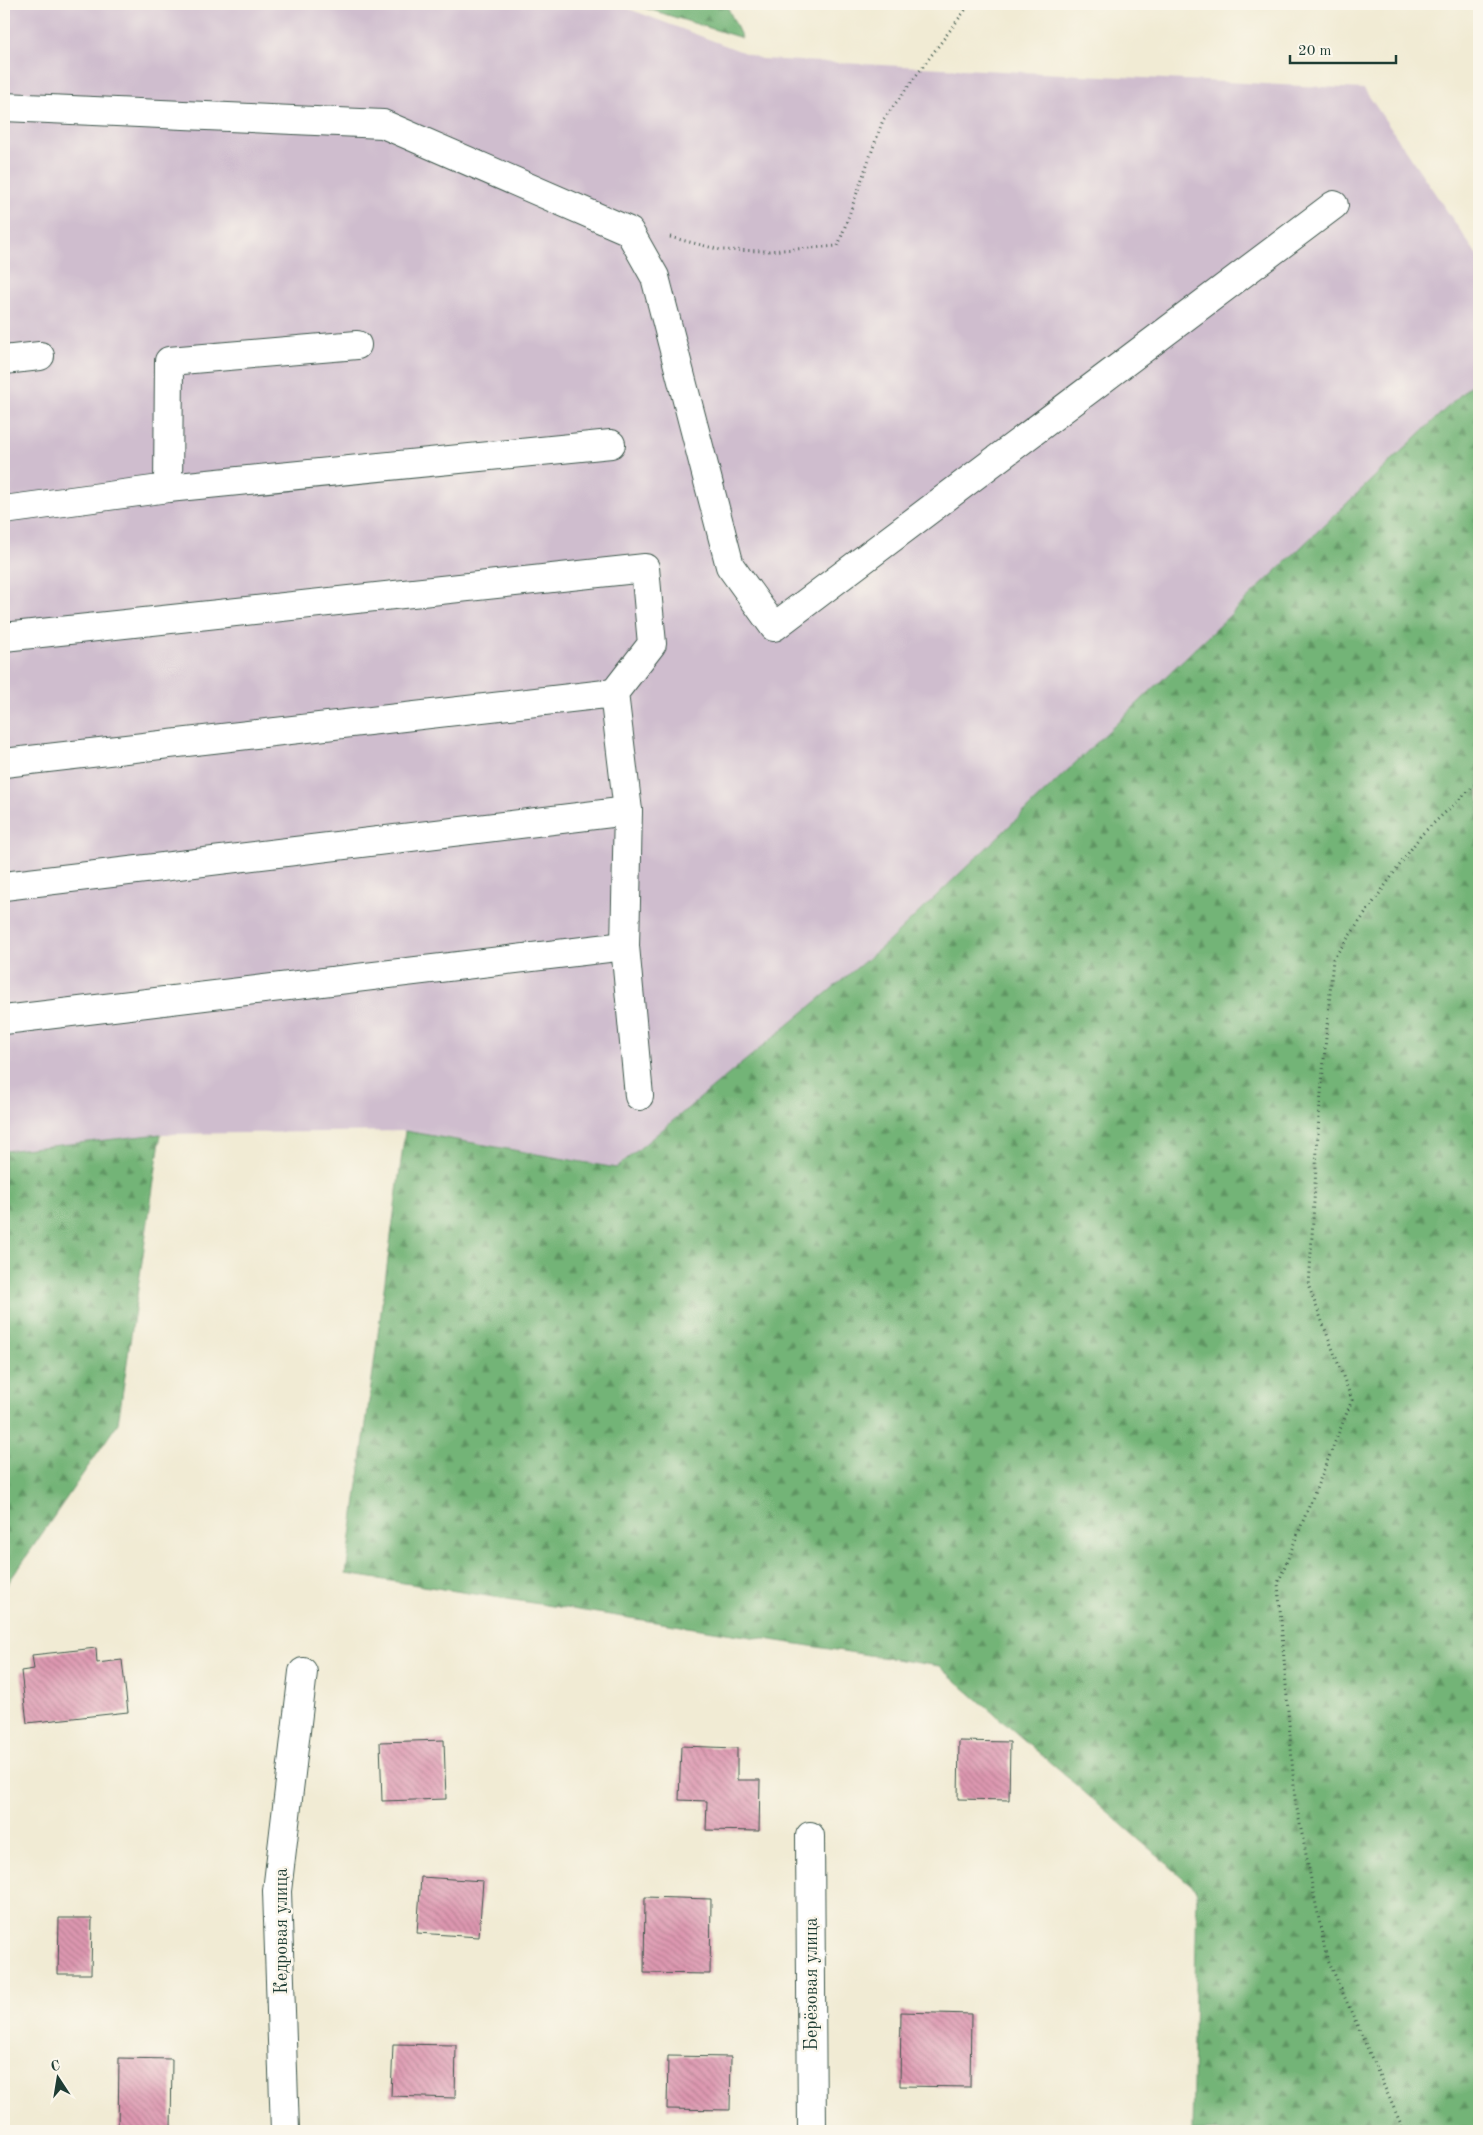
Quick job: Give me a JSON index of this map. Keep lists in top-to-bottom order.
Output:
{
  "streets": {
    "street": ["Кедровая улица", "Берёзовая улица"]
  },
  "scale_bar": "20 m",
  "north": "top"
}
